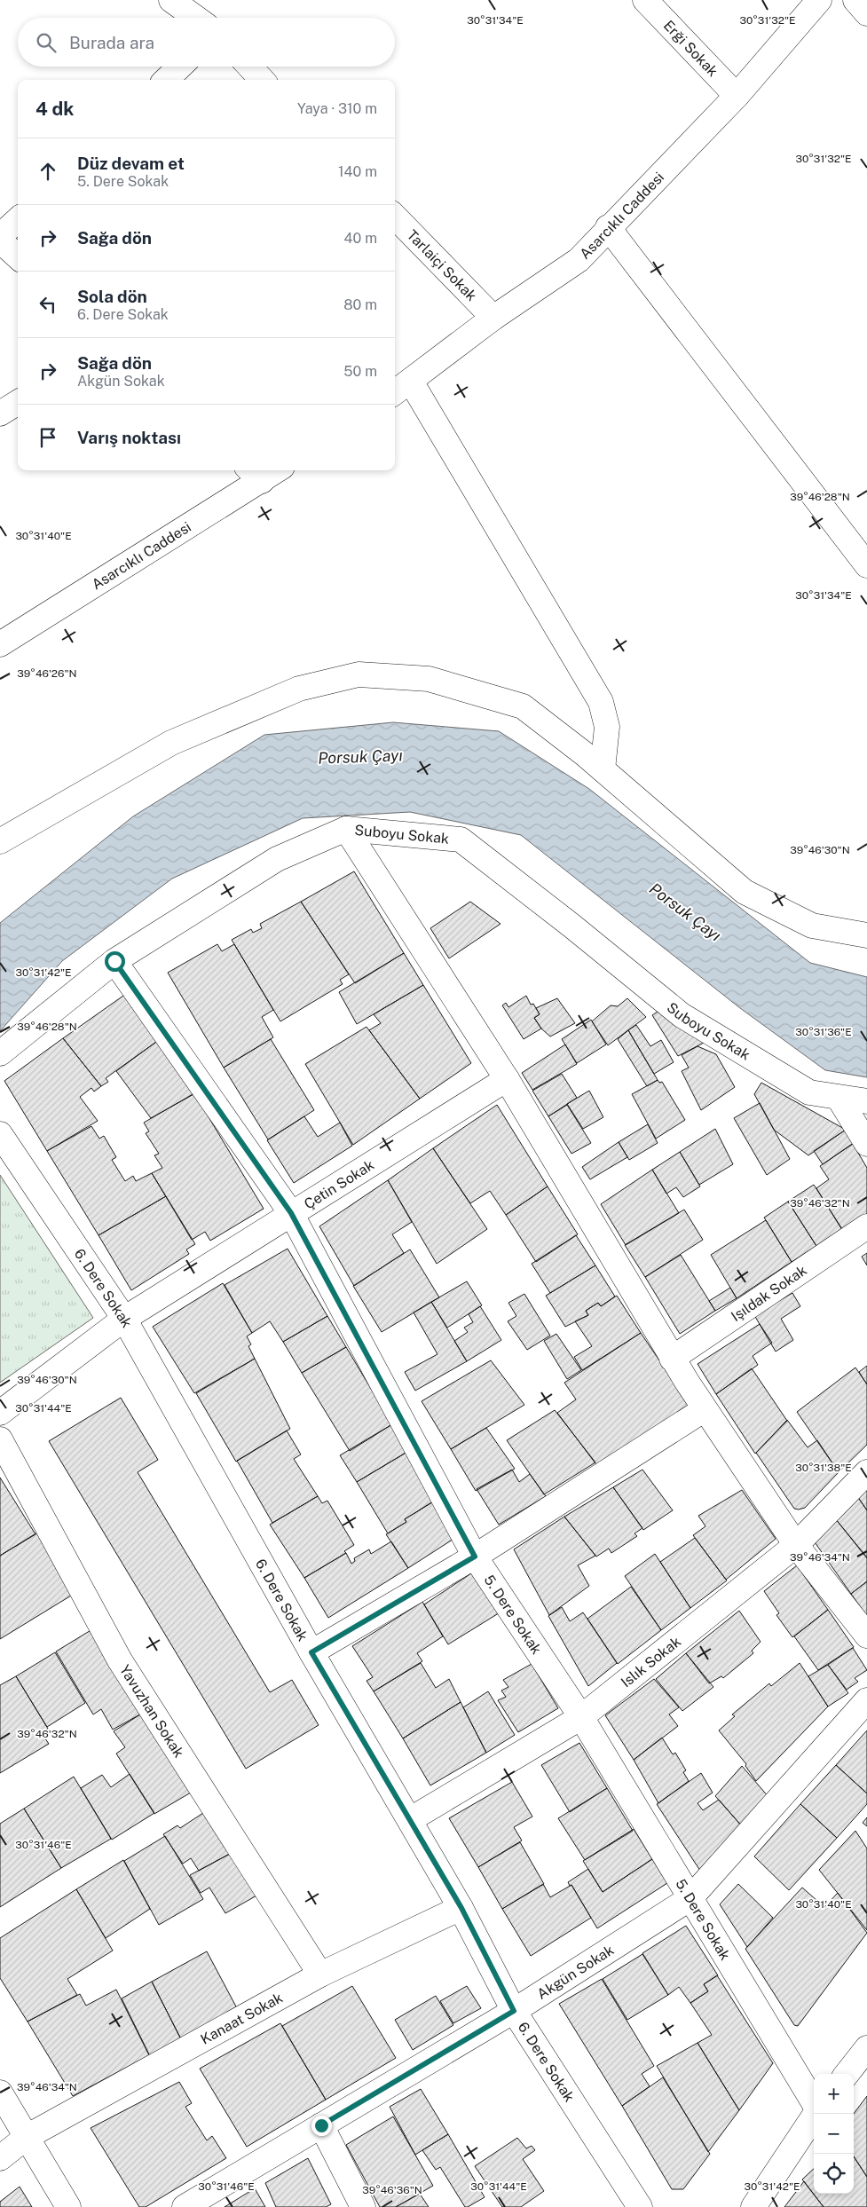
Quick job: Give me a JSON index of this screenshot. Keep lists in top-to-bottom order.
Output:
{
  "streets": {
    "street": [
      "Erği Sokak",
      "Asarcıklı Caddesi",
      "Tarlaiçi Sokak",
      "Suboyu Sokak",
      "Çetin Sokak",
      "6. Dere Sokak",
      "Işıldak Sokak",
      "5. Dere Sokak",
      "Islık Sokak",
      "Yavuzhan Sokak",
      "Akgün Sokak",
      "Kanaat Sokak"
    ]
  },
  "crossings": [
    ["Erği Sokak", "Asarcıklı Caddesi"],
    ["Asarcıklı Caddesi", "Tarlaiçi Sokak"],
    ["Suboyu Sokak", "5. Dere Sokak"],
    ["Çetin Sokak", "6. Dere Sokak"],
    ["Çetin Sokak", "5. Dere Sokak"],
    ["6. Dere Sokak", "Islık Sokak"],
    ["6. Dere Sokak", "Akgün Sokak"],
    ["6. Dere Sokak", "Kanaat Sokak"],
    ["5. Dere Sokak", "Islık Sokak"],
    ["5. Dere Sokak", "Akgün Sokak"],
    ["Yavuzhan Sokak", "Kanaat Sokak"]
  ],
  "water": ["Porsuk Çayı"],
  "page": {
    "search": "Burada ara",
    "heading": ["4 dk", "Yaya · 310 m"],
    "list": [
      ["Düz devam et", "5. Dere Sokak", "140 m"],
      ["Sağa dön", "40 m"],
      ["Sola dön", "6. Dere Sokak", "80 m"],
      ["Sağa dön", "Akgün Sokak", "50 m"],
      "Varış noktası"
    ],
    "map_buttons": ["+", "−"]
  },
  "coordinates": [
    "30°31'34\"E",
    "30°31'32\"E",
    "39°46'28\"N",
    "30°31'40\"E",
    "39°46'26\"N",
    "39°46'30\"N",
    "30°31'42\"E",
    "30°31'36\"E",
    "39°46'32\"N",
    "30°31'44\"E",
    "30°31'38\"E",
    "39°46'34\"N",
    "30°31'46\"E",
    "39°46'36\"N"
  ]
}
